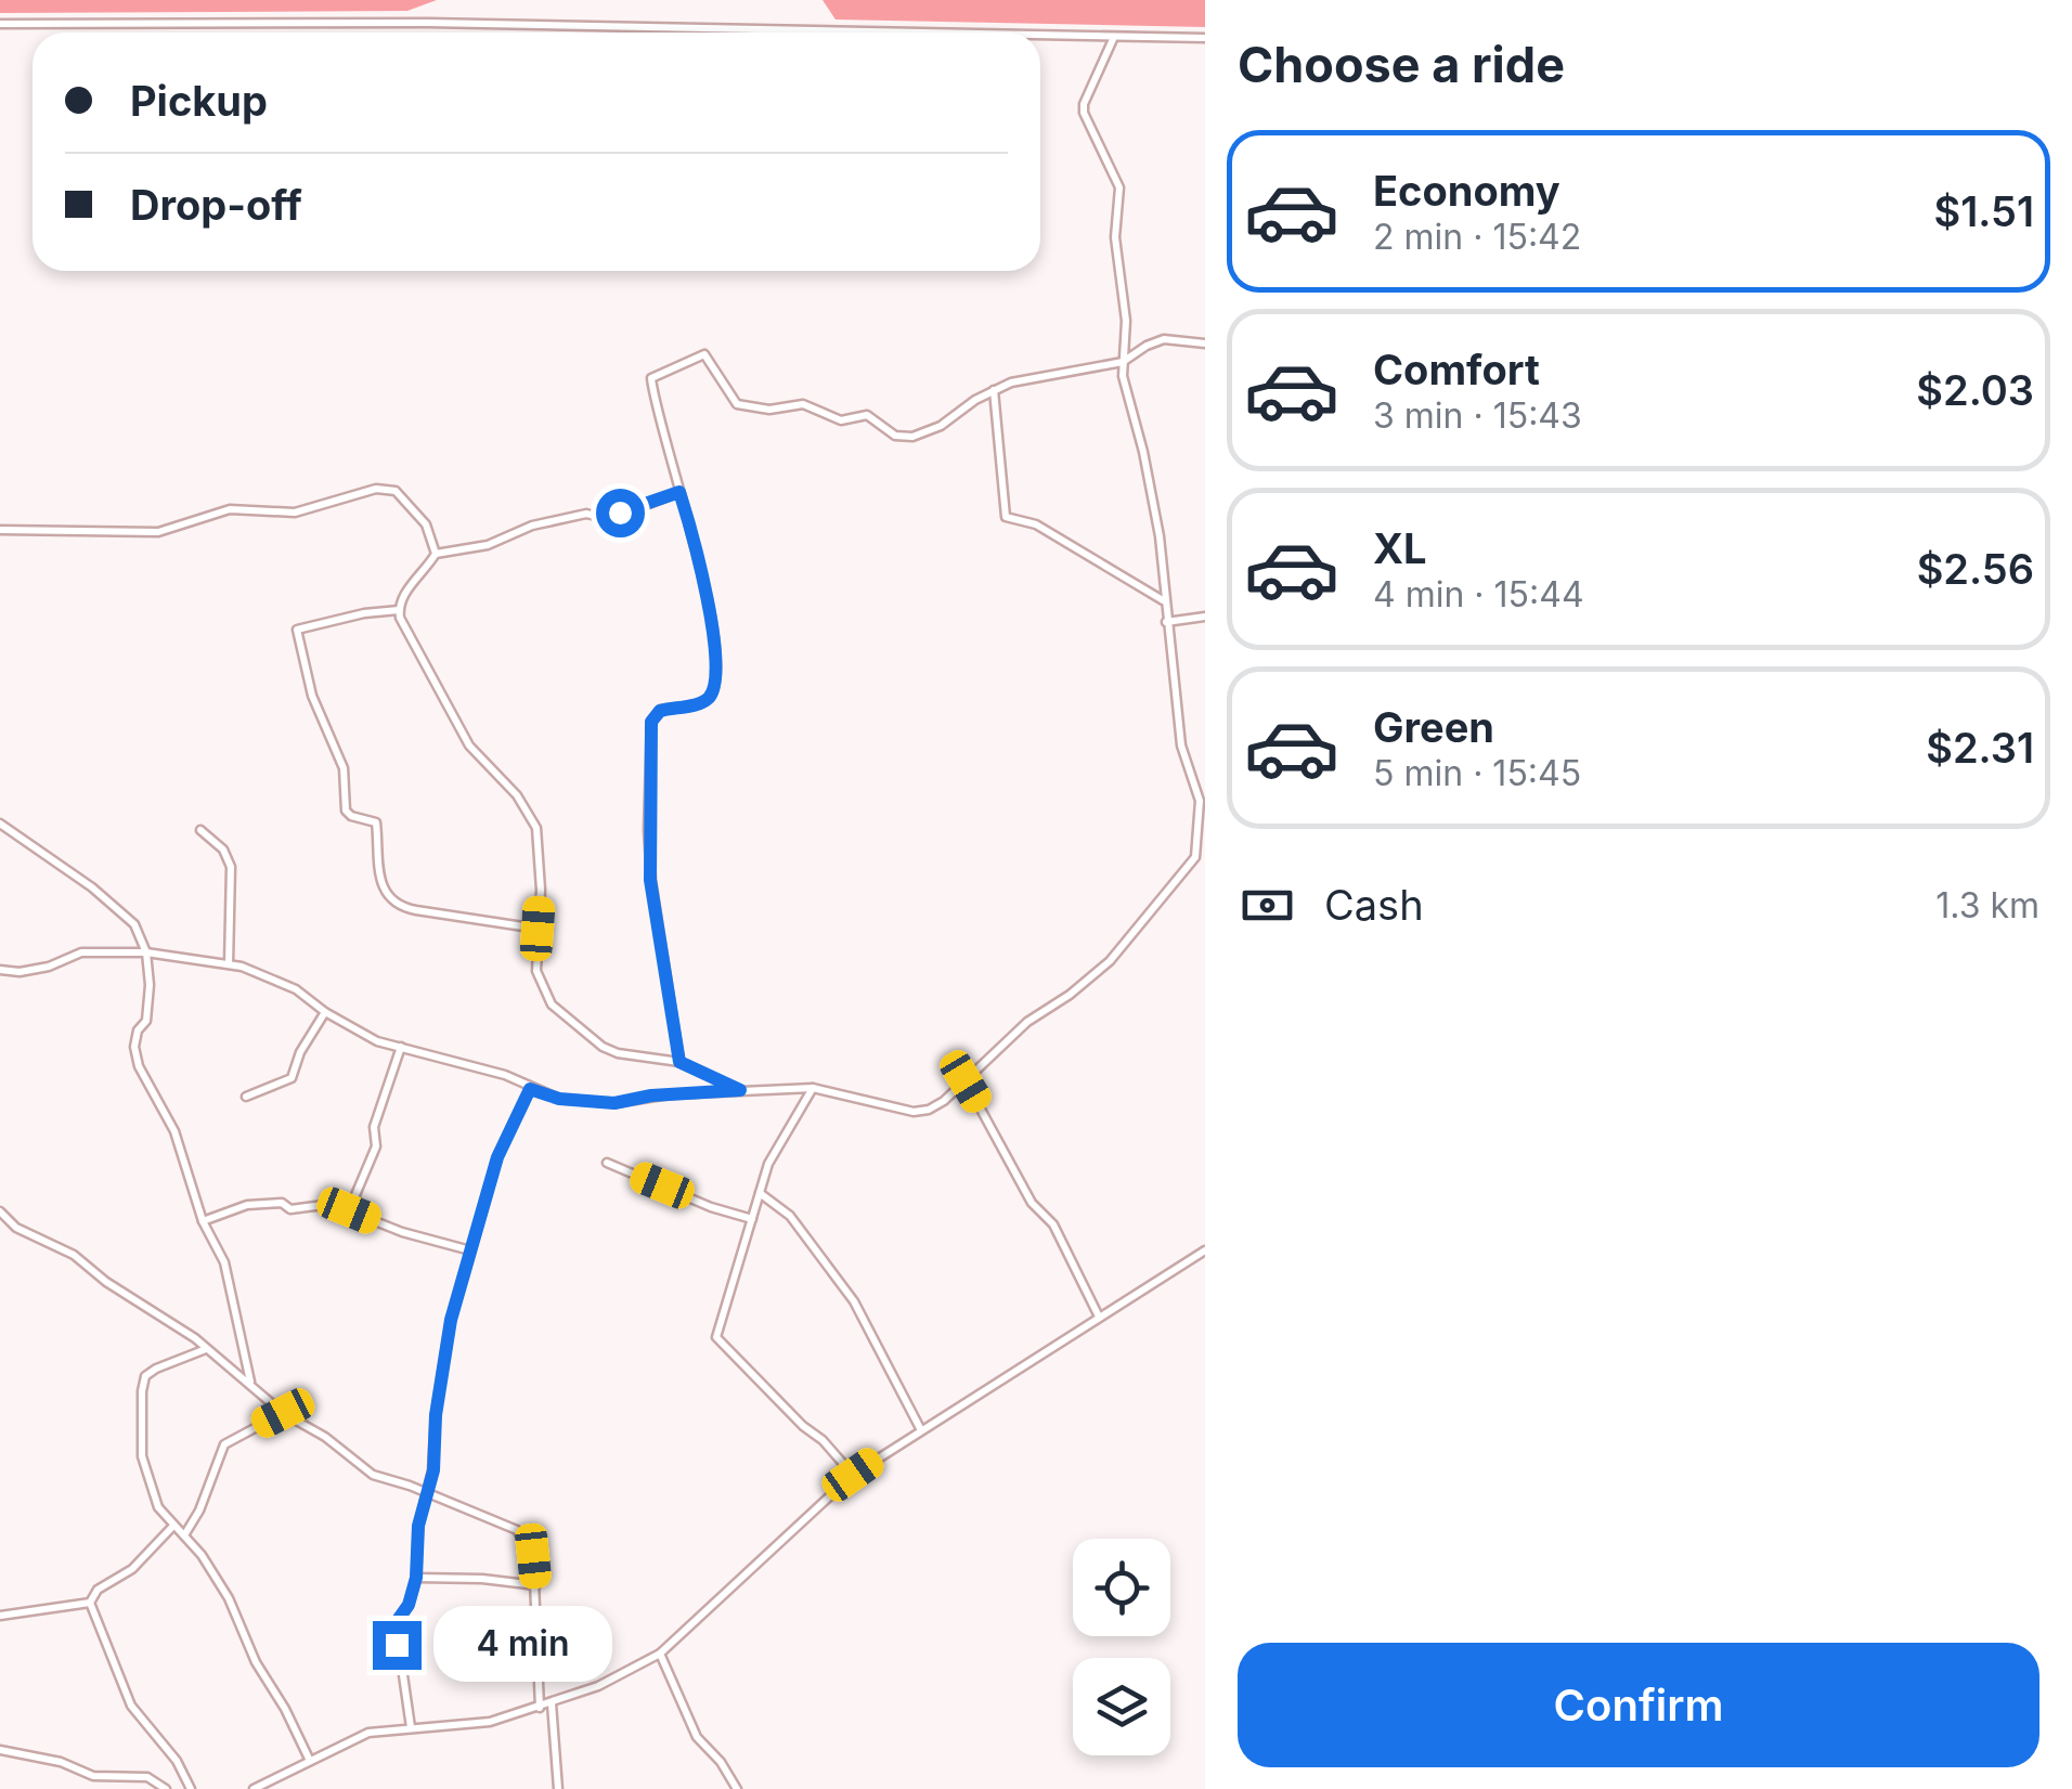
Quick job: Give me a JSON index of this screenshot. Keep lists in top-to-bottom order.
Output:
{
  "page": {
    "heading": "Choose a ride",
    "banner": ["Pickup", "Drop-off"],
    "list": [
      {
        "name": "Economy",
        "note": "2 min · 15:42",
        "value": "$1.51"
      },
      {
        "name": "Comfort",
        "note": "3 min · 15:43",
        "value": "$2.03"
      },
      {
        "name": "XL",
        "note": "4 min · 15:44",
        "value": "$2.56"
      },
      {
        "name": "Green",
        "note": "5 min · 15:45",
        "value": "$2.31"
      }
    ],
    "pay": ["Cash", "1.3 km"],
    "bubble": "4 min",
    "buttons": "Confirm"
  }
}
